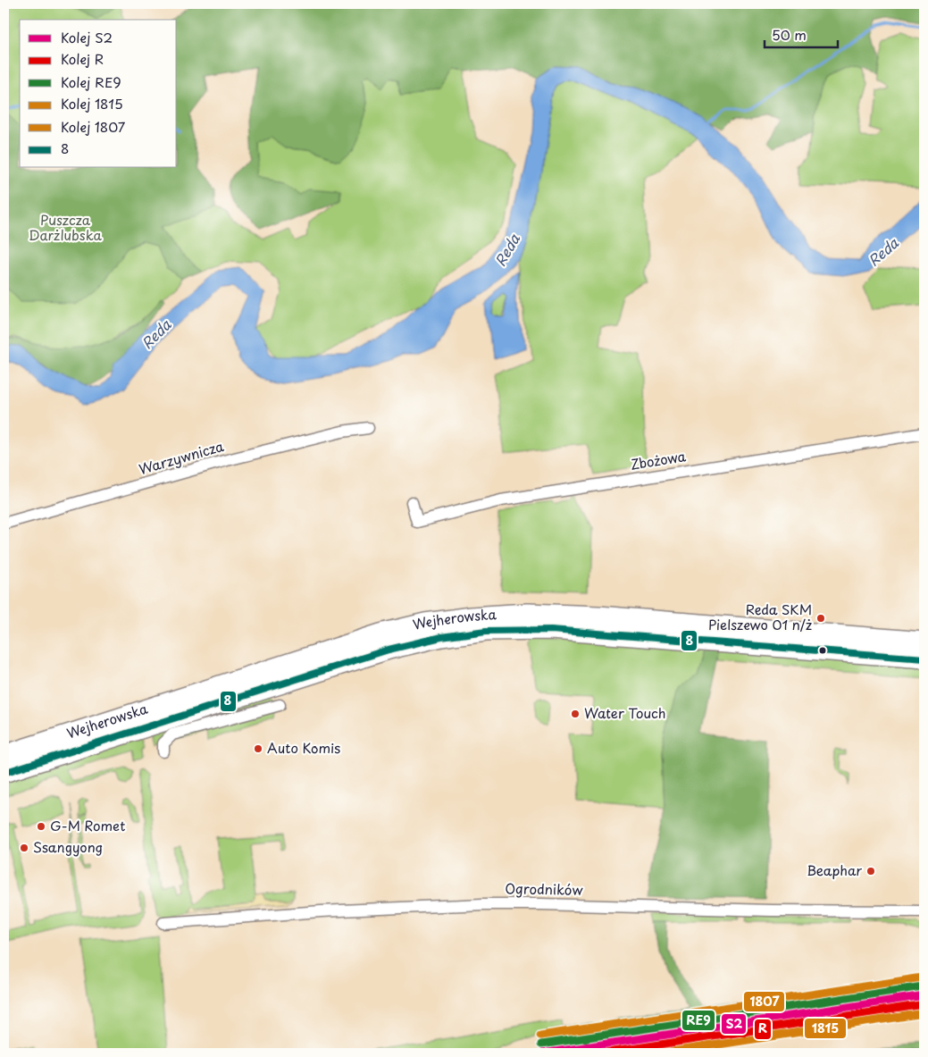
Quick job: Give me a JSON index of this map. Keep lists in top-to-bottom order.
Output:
{
  "streets": {
    "main road": ["Wejherowska"],
    "street": ["Warzywnicza", "Zbożowa", "Ogrodników"]
  },
  "water": ["Reda"],
  "parks": ["Puszcza Darżlubska"],
  "places": [
    "Reda SKM Pielszewo 01 n/ż",
    "Water Touch",
    "Auto Komis",
    "G-M Romet",
    "Ssangyong",
    "Beaphar"
  ],
  "lines": [
    "transit line 8",
    "rail line 1807",
    "rail line RE9",
    "rail line S2",
    "rail line R",
    "rail line 1815"
  ],
  "legend": [
    "Kolej S2",
    "Kolej R",
    "Kolej RE9",
    "Kolej 1815",
    "Kolej 1807",
    "8"
  ],
  "scale_bar": "50 m"
}
